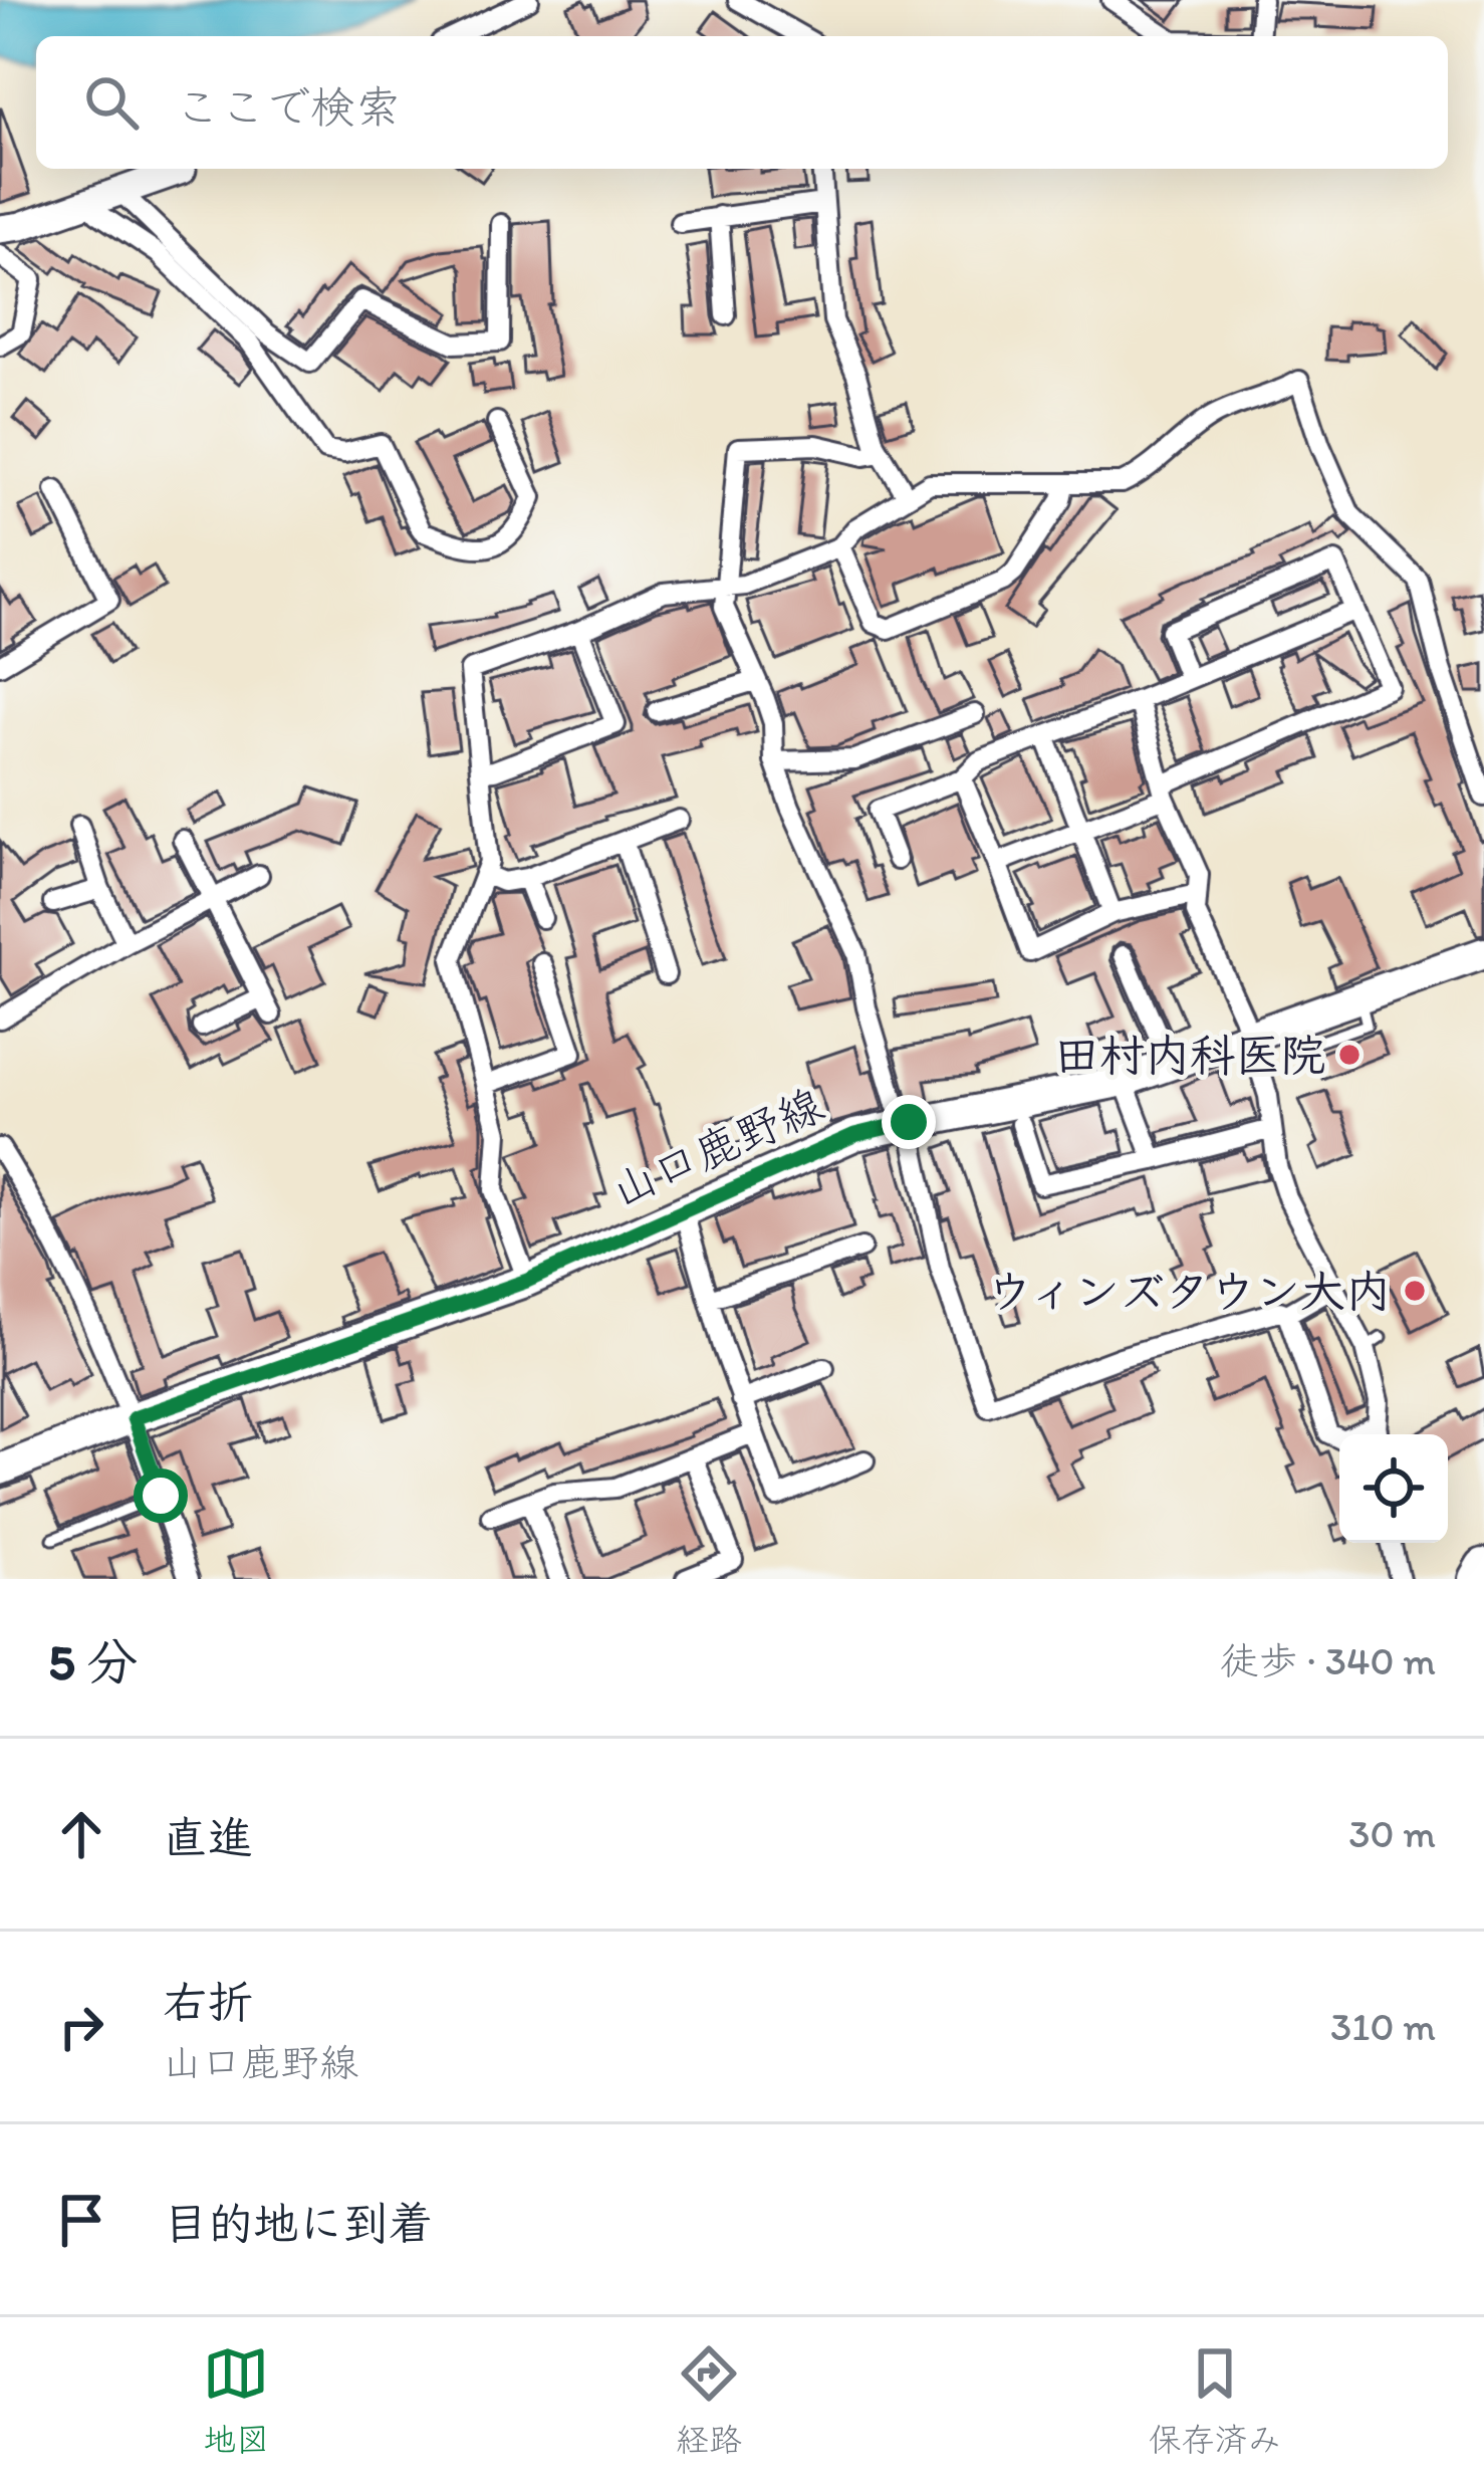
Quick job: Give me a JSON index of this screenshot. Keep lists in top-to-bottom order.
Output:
{
  "streets": {
    "main road": ["山口鹿野線"]
  },
  "places": ["田村内科医院", "ウィンズタウン大内"],
  "page": {
    "search": "ここで検索",
    "heading": ["5 分", "徒歩 · 340 m"],
    "list": [
      ["直進", "30 m"],
      ["右折", "山口鹿野線", "310 m"],
      "目的地に到着"
    ],
    "nav": ["地図", "経路", "保存済み"]
  }
}
